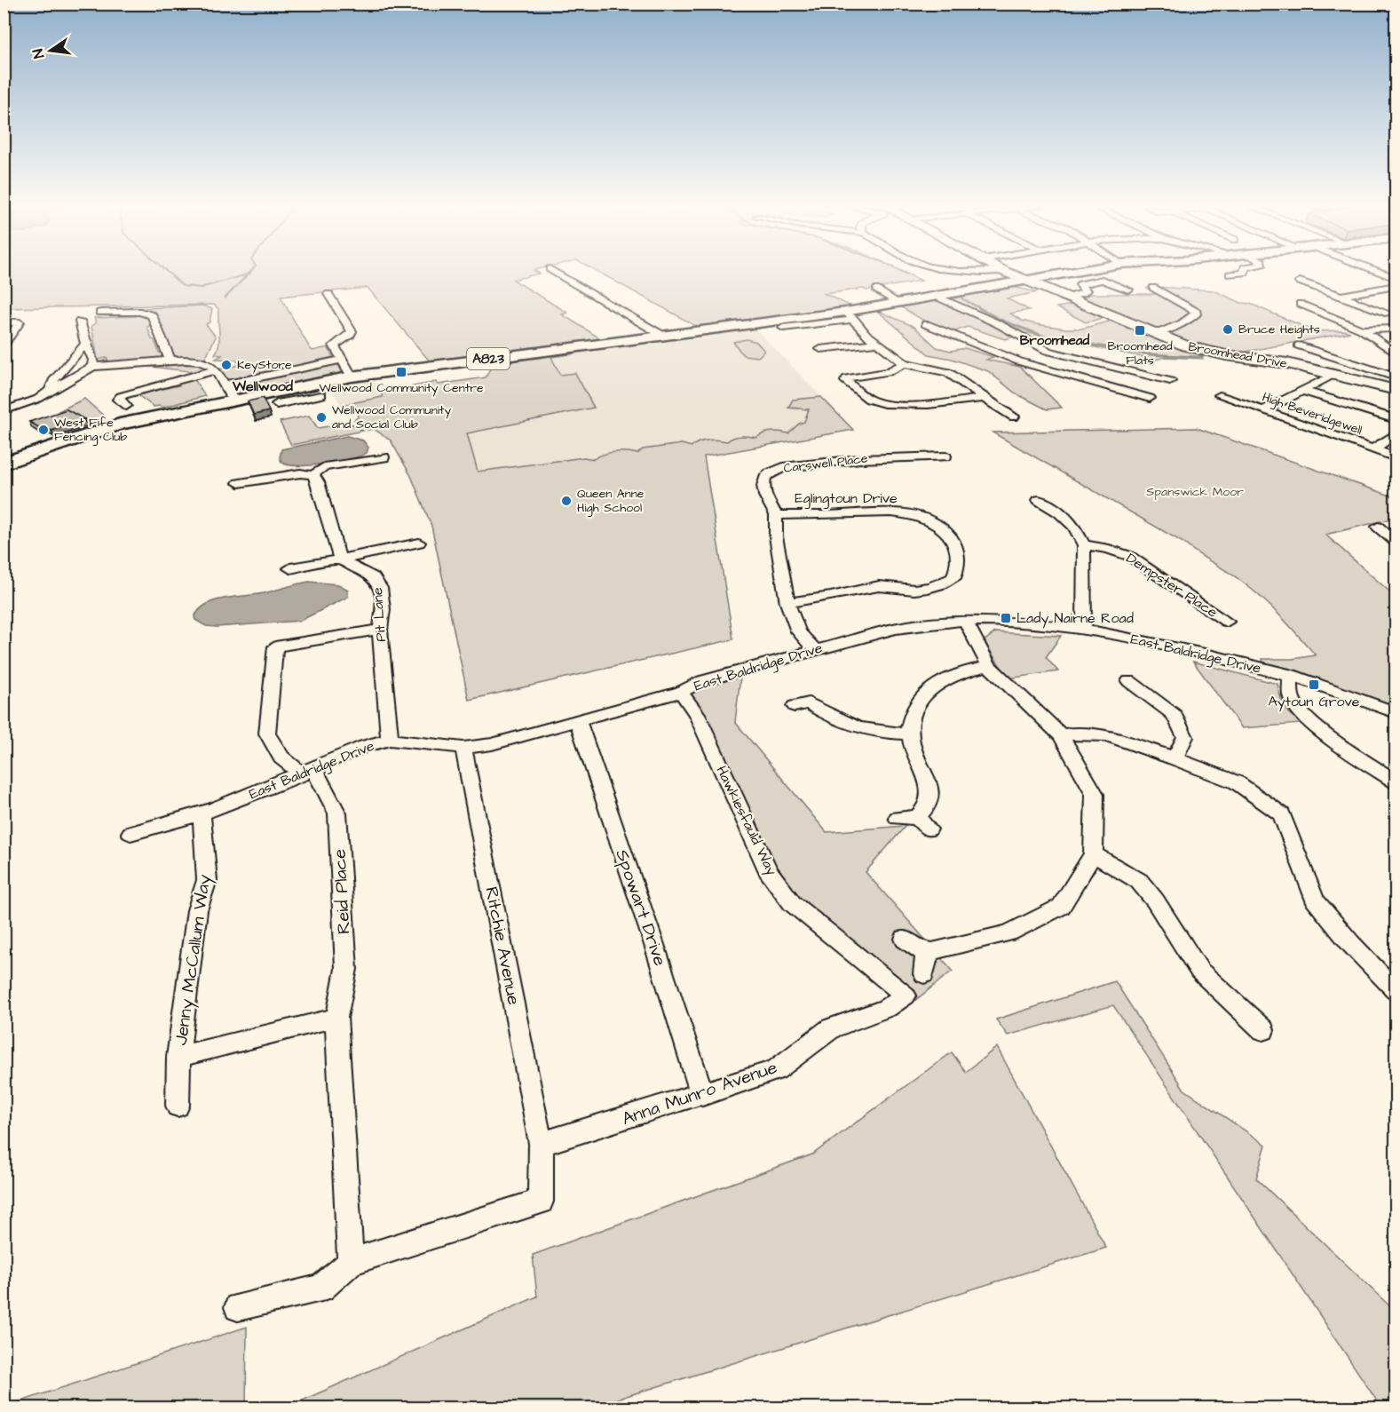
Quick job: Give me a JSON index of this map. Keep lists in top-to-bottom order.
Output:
{
  "streets": {
    "main road": ["Broomhead Drive", "A823"],
    "street": [
      "High Beveridgewell",
      "Carswell Place",
      "Eglingtoun Drive",
      "Dempster Place",
      "Pit Lane",
      "East Baldridge Drive",
      "Hawkiesfauld Way",
      "Reid Place",
      "Spowart Drive",
      "Ritchie Avenue",
      "Jenny McCallum Way",
      "Anna Munro Avenue"
    ]
  },
  "crossings": [
    ["Broomhead Drive", "A823"],
    ["Carswell Place", "Eglingtoun Drive"],
    ["Carswell Place", "East Baldridge Drive"],
    ["Pit Lane", "East Baldridge Drive"],
    ["East Baldridge Drive", "Hawkiesfauld Way"],
    ["East Baldridge Drive", "Reid Place"],
    ["East Baldridge Drive", "Spowart Drive"],
    ["East Baldridge Drive", "Ritchie Avenue"],
    ["East Baldridge Drive", "Jenny McCallum Way"],
    ["Hawkiesfauld Way", "Anna Munro Avenue"],
    ["Reid Place", "Ritchie Avenue"],
    ["Spowart Drive", "Anna Munro Avenue"],
    ["Ritchie Avenue", "Anna Munro Avenue"]
  ],
  "districts": ["Broomhead", "Wellwood"],
  "parks": ["Spanswick Moor"],
  "places": {
    "other": [
      "Bruce Heights",
      "KeyStore",
      "Wellwood Community and Social Club",
      "West Fife Fencing Club",
      "Queen Anne High School"
    ],
    "transit": [
      "Broomhead Flats",
      "Wellwood Community Centre",
      "Lady Nairne Road",
      "Aytoun Grove"
    ]
  },
  "north": "left"
}
